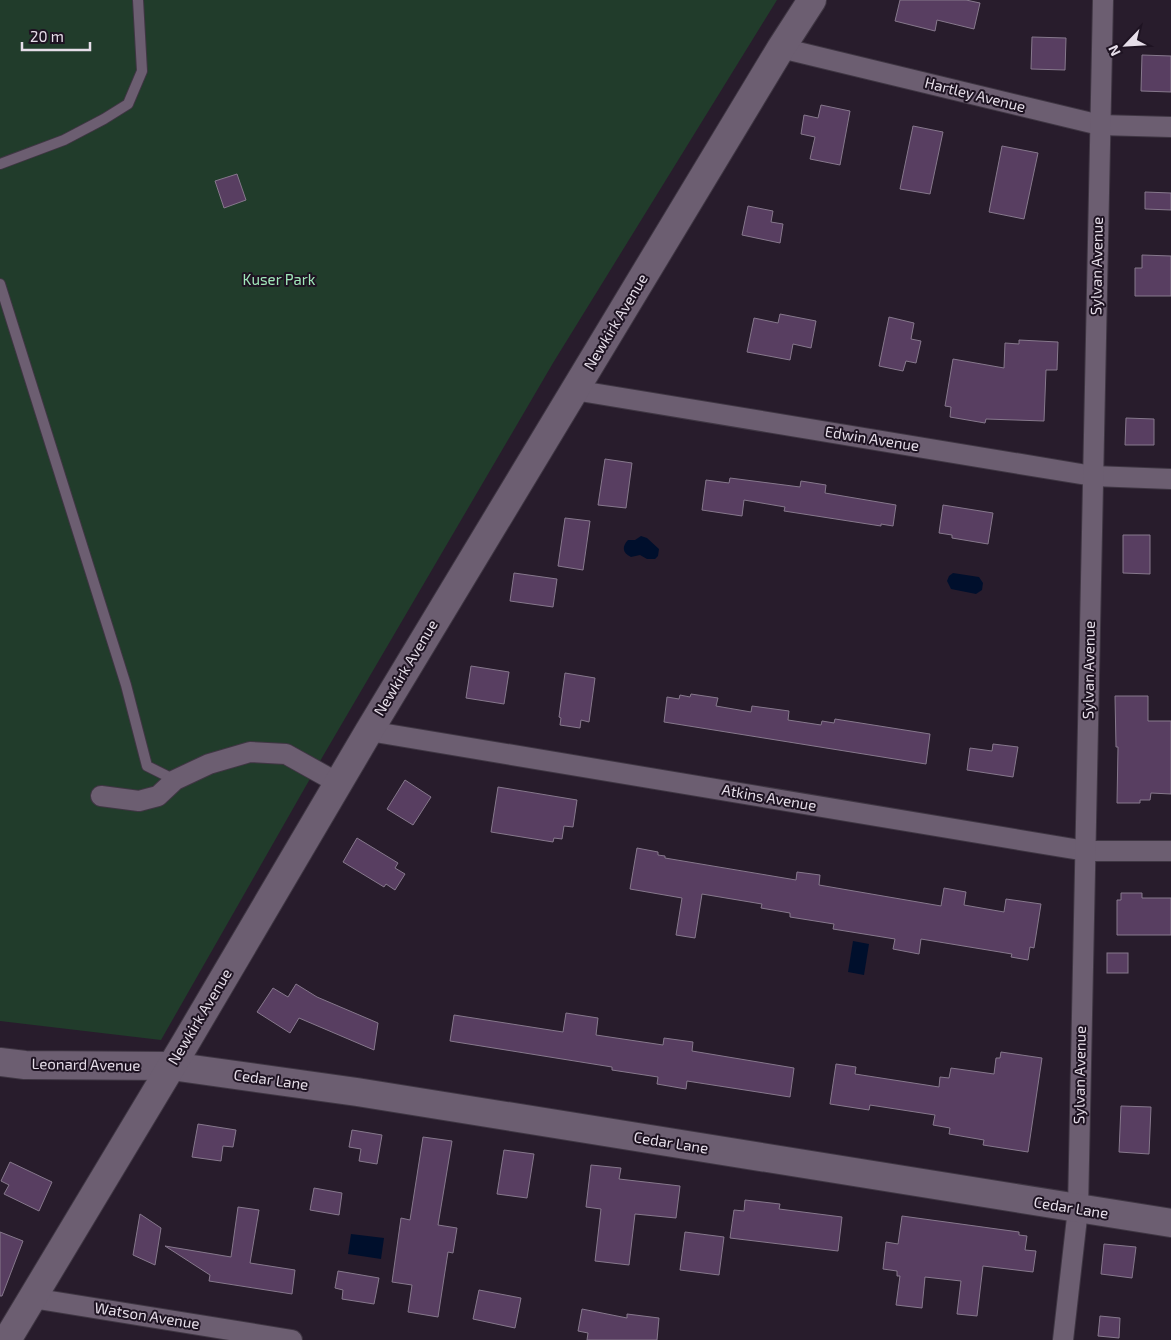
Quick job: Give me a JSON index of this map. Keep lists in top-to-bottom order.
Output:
{
  "streets": {
    "street": [
      "Hartley Avenue",
      "Sylvan Avenue",
      "Newkirk Avenue",
      "Edwin Avenue",
      "Atkins Avenue",
      "Leonard Avenue",
      "Cedar Lane",
      "Watson Avenue"
    ]
  },
  "crossings": [
    ["Hartley Avenue", "Sylvan Avenue"],
    ["Hartley Avenue", "Newkirk Avenue"],
    ["Sylvan Avenue", "Edwin Avenue"],
    ["Sylvan Avenue", "Atkins Avenue"],
    ["Sylvan Avenue", "Cedar Lane"],
    ["Newkirk Avenue", "Edwin Avenue"],
    ["Newkirk Avenue", "Atkins Avenue"],
    ["Newkirk Avenue", "Leonard Avenue"],
    ["Newkirk Avenue", "Cedar Lane"],
    ["Newkirk Avenue", "Watson Avenue"],
    ["Leonard Avenue", "Cedar Lane"]
  ],
  "parks": ["Kuser Park"],
  "scale_bar": "20 m",
  "north": "bottom left"
}
